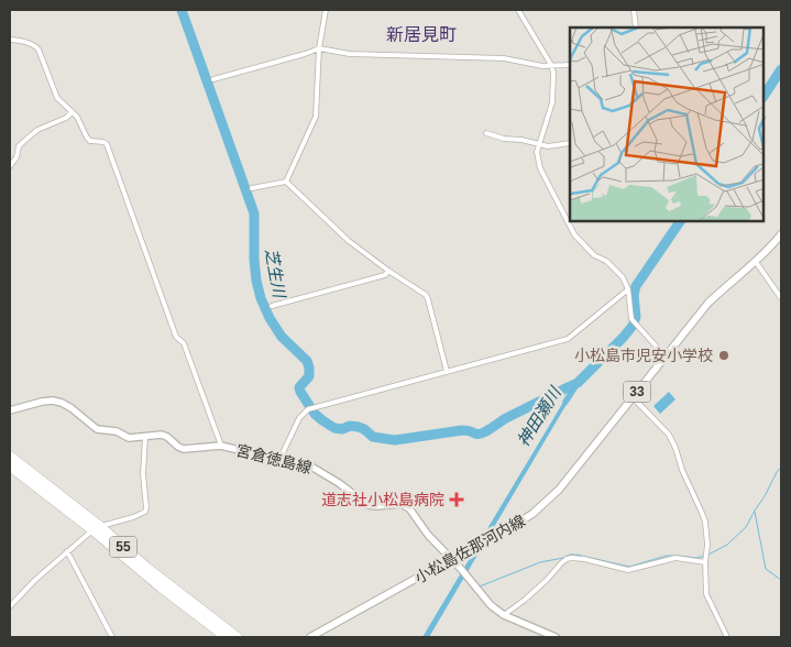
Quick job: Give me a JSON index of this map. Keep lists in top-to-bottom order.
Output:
{
  "streets": {
    "highway": ["55"],
    "main road": ["33", "宮倉徳島線", "小松島佐那河内線"]
  },
  "crossings": [
    ["宮倉徳島線", "小松島佐那河内線"]
  ],
  "districts": ["新居見町"],
  "water": ["芝生川", "神田瀬川"],
  "places": {
    "other": ["小松島市児安小学校"],
    "health": ["道志社小松島病院"]
  }
}
